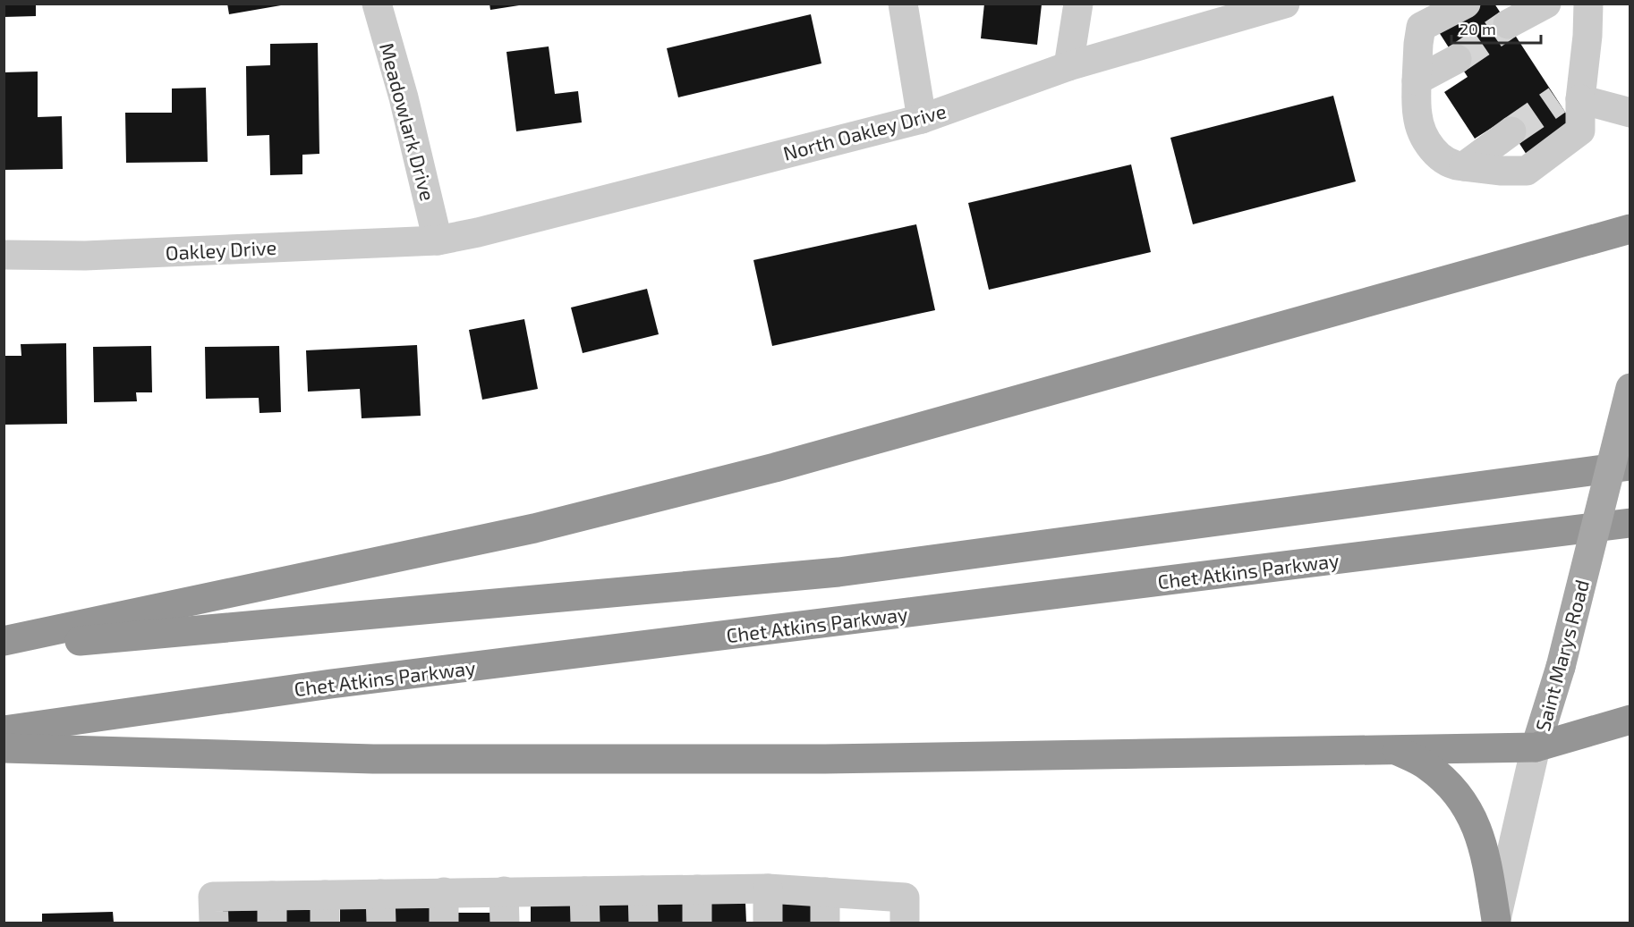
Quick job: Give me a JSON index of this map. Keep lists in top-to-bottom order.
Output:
{
  "streets": {
    "highway": ["Chet Atkins Parkway"],
    "main road": ["Saint Marys Road"],
    "street": ["Meadowlark Drive", "North Oakley Drive", "Oakley Drive"]
  },
  "crossings": [
    ["Meadowlark Drive", "North Oakley Drive"],
    ["Meadowlark Drive", "Oakley Drive"],
    ["North Oakley Drive", "Oakley Drive"]
  ],
  "scale_bar": "20 m"
}
